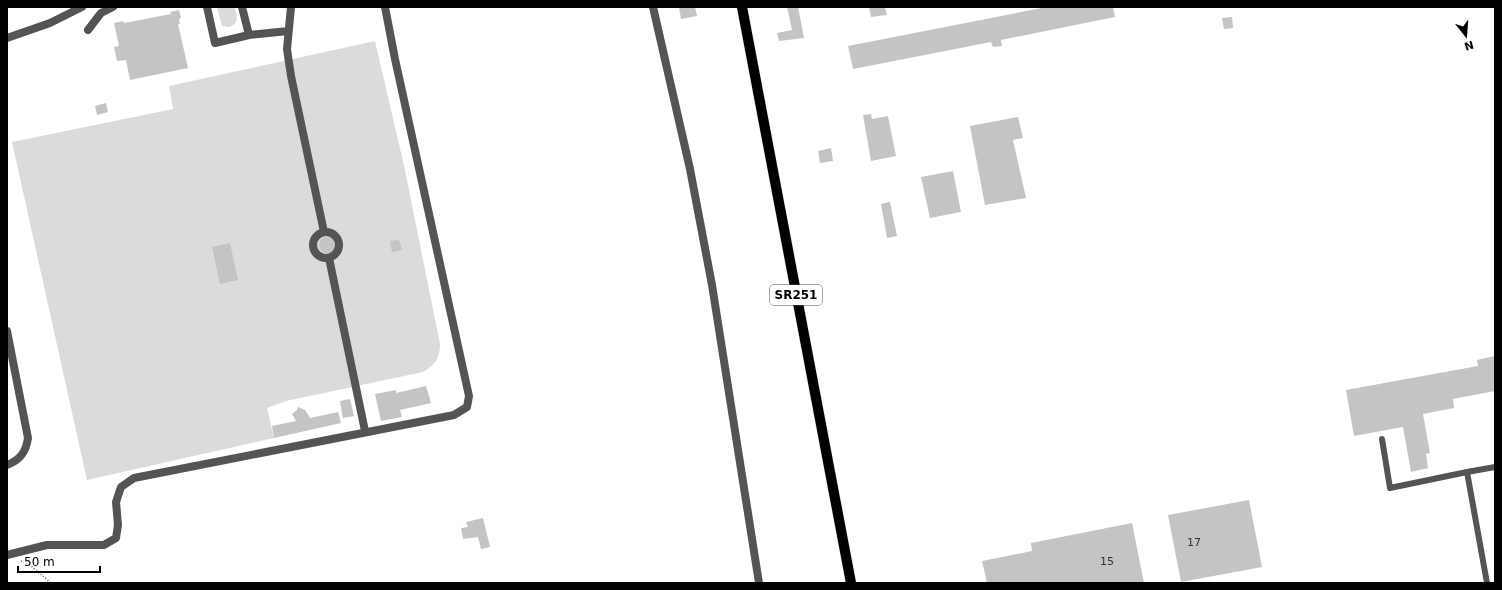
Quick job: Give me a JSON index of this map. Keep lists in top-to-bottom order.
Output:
{
  "streets": {
    "main road": ["SR251"]
  },
  "house_numbers": ["17", "15"],
  "scale_bar": "50 m",
  "north": "bottom"
}
